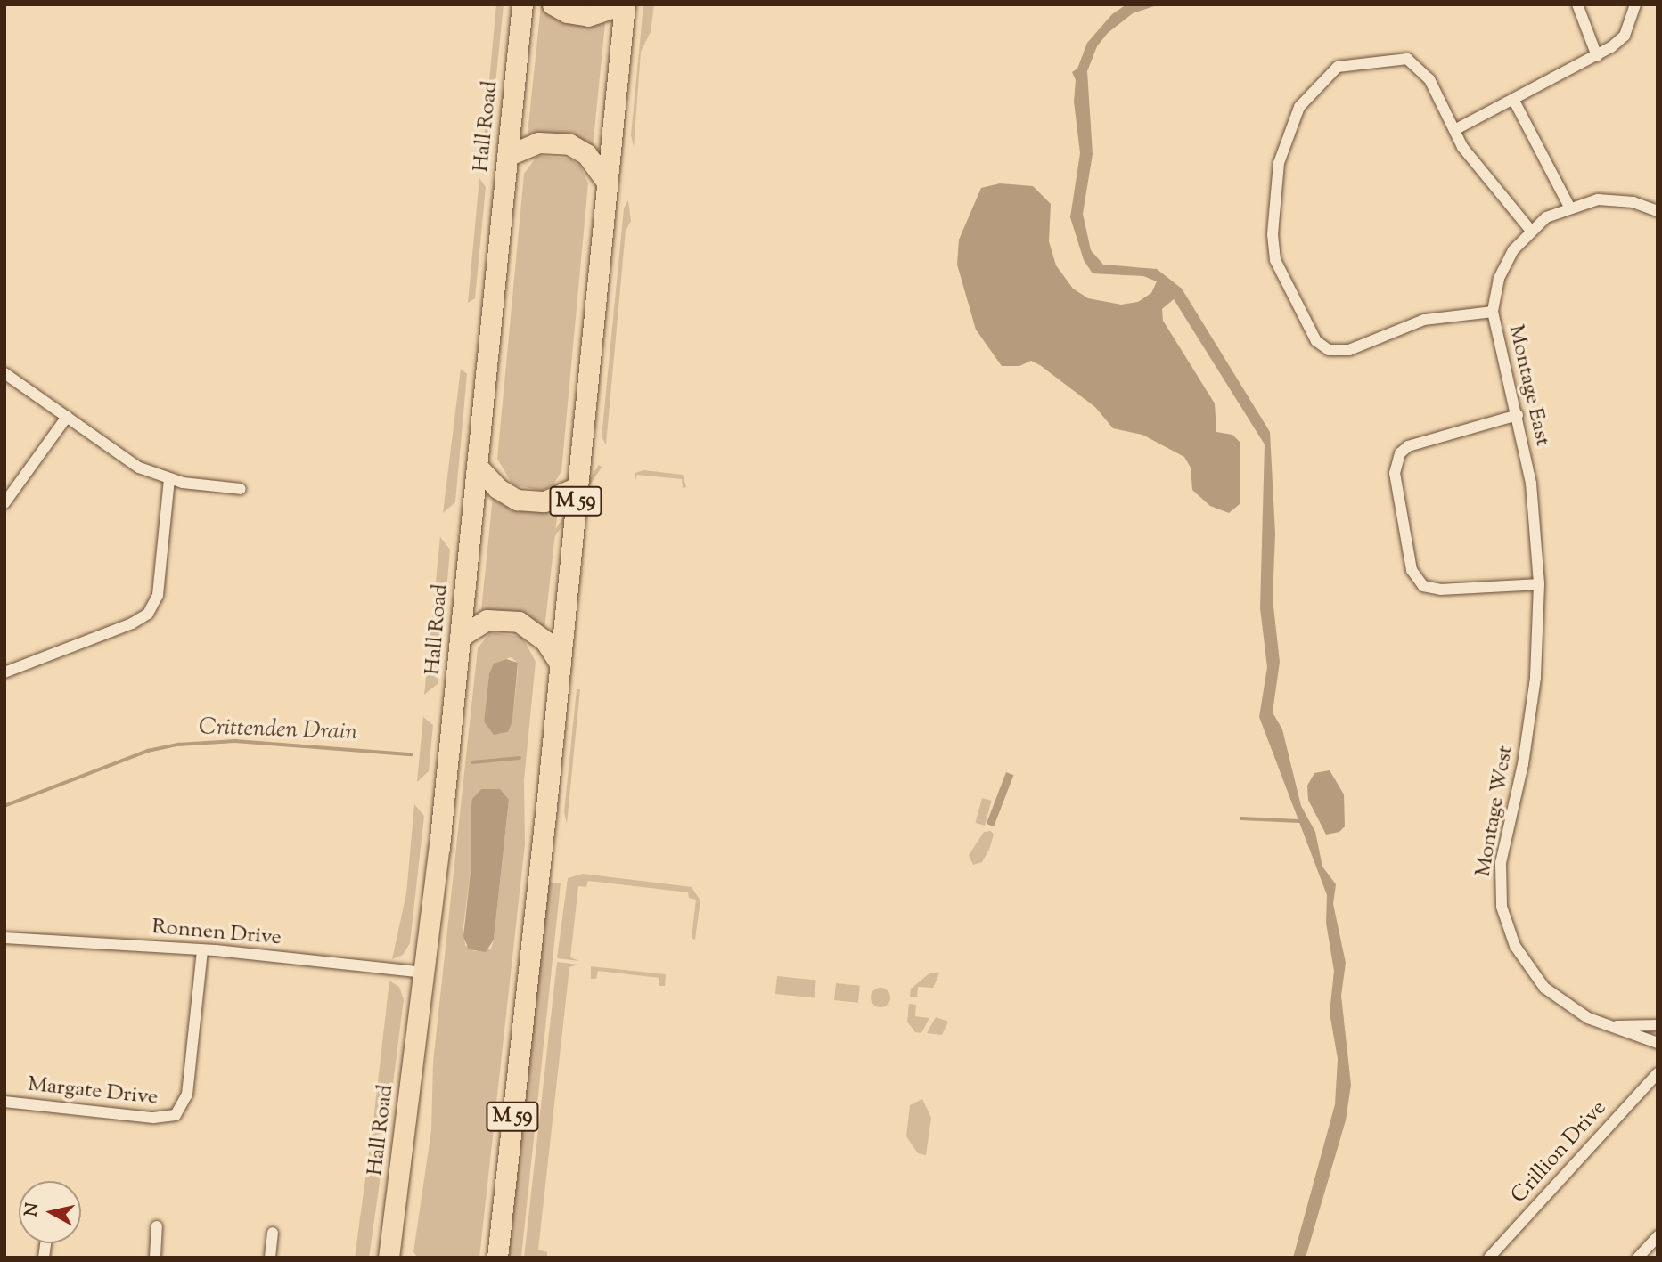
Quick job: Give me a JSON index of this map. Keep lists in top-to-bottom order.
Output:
{
  "streets": {
    "highway": ["Hall Road", "M 59"],
    "street": [
      "Montage East",
      "Montage West",
      "Ronnen Drive",
      "Margate Drive",
      "Crillion Drive"
    ]
  },
  "crossings": [
    ["Hall Road", "Ronnen Drive"],
    ["Montage East", "Montage West"],
    ["Ronnen Drive", "Margate Drive"]
  ],
  "water": ["Crittenden Drain"],
  "north": "left"
}
